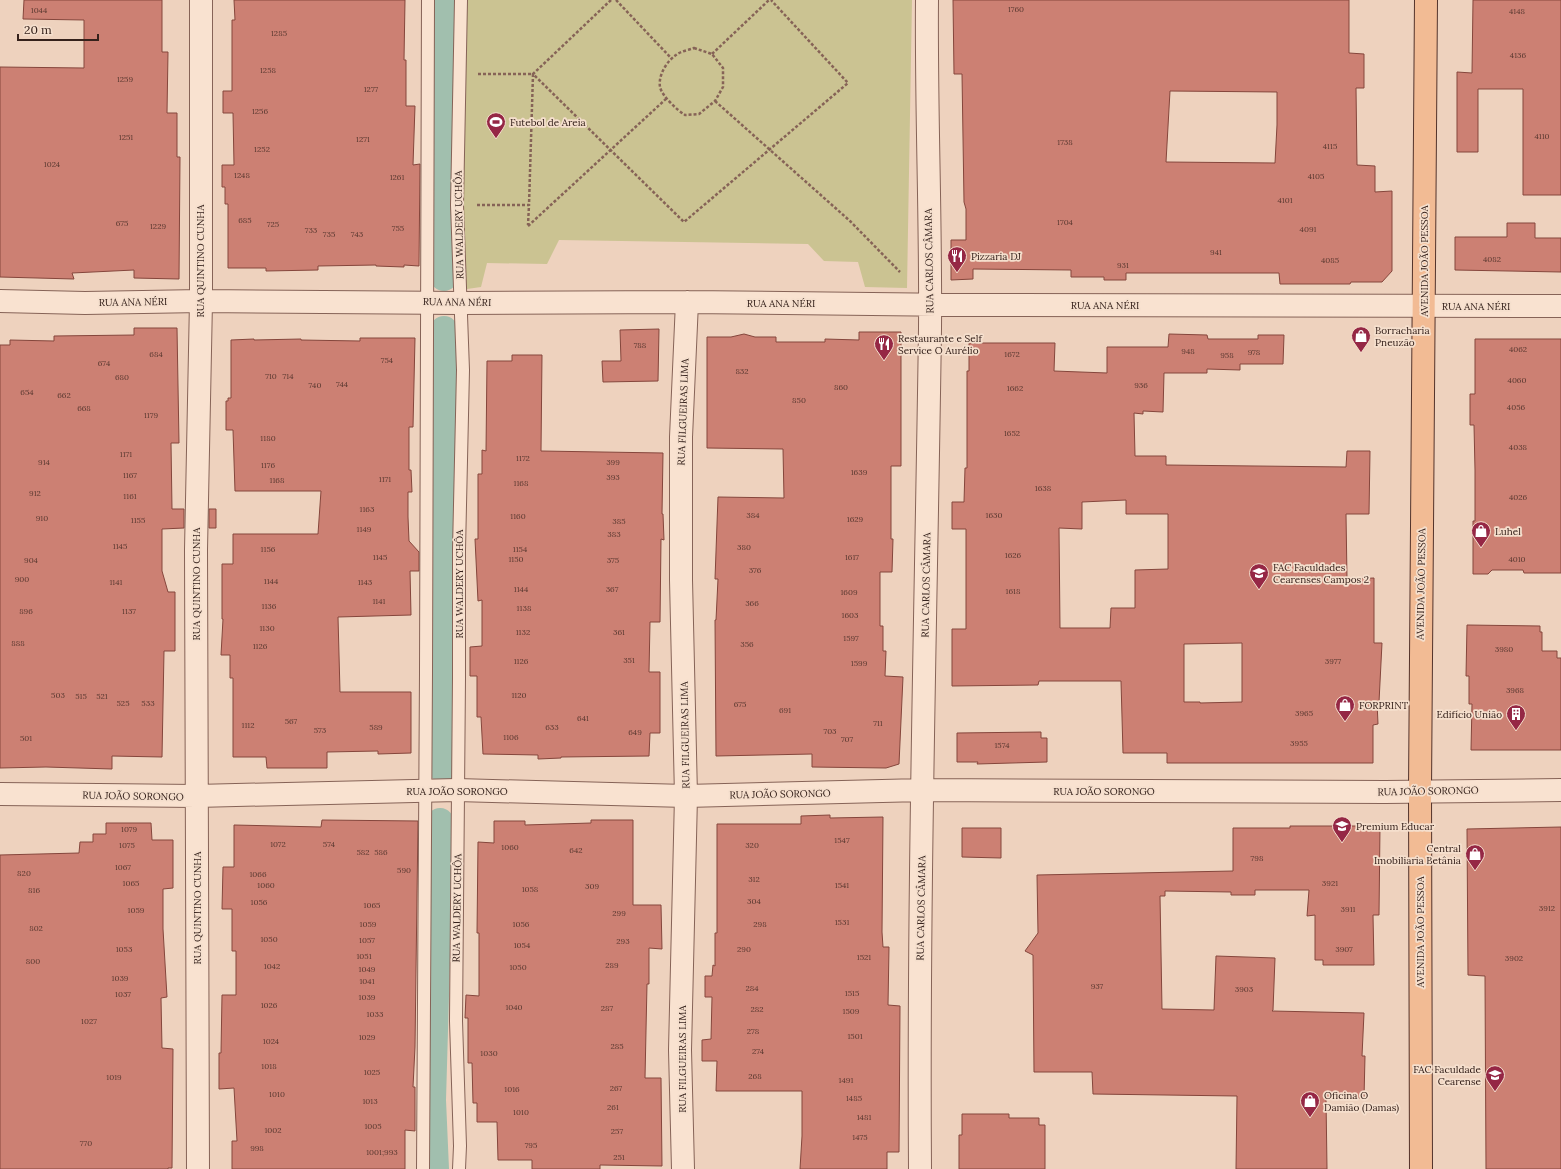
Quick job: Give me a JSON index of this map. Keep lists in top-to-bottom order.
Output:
{
  "streets": {
    "main road": ["AVENIDA JOÃO PESSOA"],
    "street": [
      "RUA QUINTINO CUNHA",
      "RUA CARLOS CÂMARA",
      "RUA ANA NÉRI",
      "RUA FILGUEIRAS LIMA",
      "RUA JOÃO SORONGO"
    ],
    "lane": ["RUA WALDERY UCHÔA"]
  },
  "crossings": [
    ["RUA WALDERY UCHÔA", "RUA ANA NÉRI"],
    ["RUA WALDERY UCHÔA", "RUA JOÃO SORONGO"],
    ["RUA QUINTINO CUNHA", "RUA ANA NÉRI"],
    ["RUA QUINTINO CUNHA", "RUA JOÃO SORONGO"],
    ["RUA CARLOS CÂMARA", "RUA ANA NÉRI"],
    ["RUA CARLOS CÂMARA", "RUA JOÃO SORONGO"],
    ["AVENIDA JOÃO PESSOA", "RUA ANA NÉRI"],
    ["AVENIDA JOÃO PESSOA", "RUA JOÃO SORONGO"],
    ["RUA ANA NÉRI", "RUA FILGUEIRAS LIMA"],
    ["RUA FILGUEIRAS LIMA", "RUA JOÃO SORONGO"]
  ],
  "places": {
    "sports": ["Futebol de Areia"],
    "restaurant": ["Pizzaria DJ", "Restaurante e Self Service O Aurélio"],
    "shop": [
      "Borracharia Pneuzão",
      "Luhel",
      "FORPRINT",
      "Central Imobiliaria Betânia",
      "Oficina O Damião (Damas)"
    ],
    "school or university": ["FAC Faculdades Cearenses Campos 2", "Premium Educar", "FAC Faculdade Cearense"],
    "building": ["Edifício União"]
  },
  "house_numbers": [
    "1760",
    "1044",
    "4148",
    "1285",
    "4136",
    "1258",
    "1259",
    "1277",
    "1256",
    "4110",
    "1251",
    "1271",
    "1738",
    "4115",
    "1252",
    "1024",
    "1248",
    "4105",
    "1261",
    "4101",
    "685",
    "1704",
    "675",
    "725",
    "1229",
    "755",
    "4091",
    "733",
    "735",
    "743",
    "941",
    "4082",
    "4085",
    "931",
    "788",
    "4062",
    "948",
    "978",
    "684",
    "1672",
    "958",
    "754",
    "674",
    "832",
    "710",
    "714",
    "680",
    "4060",
    "744",
    "740",
    "936",
    "860",
    "1662",
    "654",
    "662",
    "850",
    "4056",
    "668",
    "1179",
    "1652",
    "1180",
    "4038",
    "1171",
    "1172",
    "914",
    "399",
    "1176",
    "1639",
    "1167",
    "393",
    "1171",
    "1168",
    "1168",
    "1638",
    "912",
    "1161",
    "4026",
    "1163",
    "384",
    "1630",
    "1160",
    "910",
    "1629",
    "1155",
    "385",
    "1149",
    "383",
    "1145",
    "380",
    "1156",
    "1154",
    "1626",
    "1145",
    "1617",
    "1150",
    "4010",
    "904",
    "375",
    "376",
    "900",
    "1144",
    "1141",
    "1143",
    "1144",
    "367",
    "1618",
    "1609",
    "1141",
    "366",
    "1136",
    "1138",
    "896",
    "1137",
    "1603",
    "1130",
    "1132",
    "361",
    "1597",
    "888",
    "356",
    "1126",
    "3980",
    "351",
    "1126",
    "3977",
    "1599",
    "3968",
    "503",
    "1120",
    "515",
    "521",
    "525",
    "533",
    "675",
    "691",
    "3965",
    "641",
    "567",
    "711",
    "1112",
    "589",
    "633",
    "573",
    "703",
    "649",
    "1106",
    "501",
    "707",
    "3955",
    "1574",
    "1079",
    "1547",
    "1072",
    "574",
    "1075",
    "320",
    "1060",
    "642",
    "582",
    "586",
    "798",
    "1067",
    "590",
    "820",
    "1066",
    "312",
    "1065",
    "3921",
    "1060",
    "1541",
    "309",
    "1058",
    "816",
    "304",
    "1056",
    "1065",
    "3912",
    "3911",
    "1059",
    "299",
    "1531",
    "1059",
    "1056",
    "298",
    "802",
    "1050",
    "1057",
    "293",
    "1054",
    "1053",
    "290",
    "3907",
    "1051",
    "1521",
    "3902",
    "800",
    "289",
    "1042",
    "1050",
    "1049",
    "1039",
    "1041",
    "937",
    "284",
    "3903",
    "1515",
    "1037",
    "1039",
    "1026",
    "1040",
    "287",
    "282",
    "1509",
    "1033",
    "1027",
    "278",
    "1501",
    "1029",
    "1024",
    "285",
    "274",
    "1030",
    "1018",
    "1025",
    "268",
    "1019",
    "1491",
    "267",
    "1016",
    "1010",
    "1485",
    "1013",
    "261",
    "1010",
    "1481",
    "1005",
    "1002",
    "257",
    "1475",
    "770",
    "795",
    "998",
    "1001;993",
    "251"
  ],
  "scale_bar": "20 m"
}
